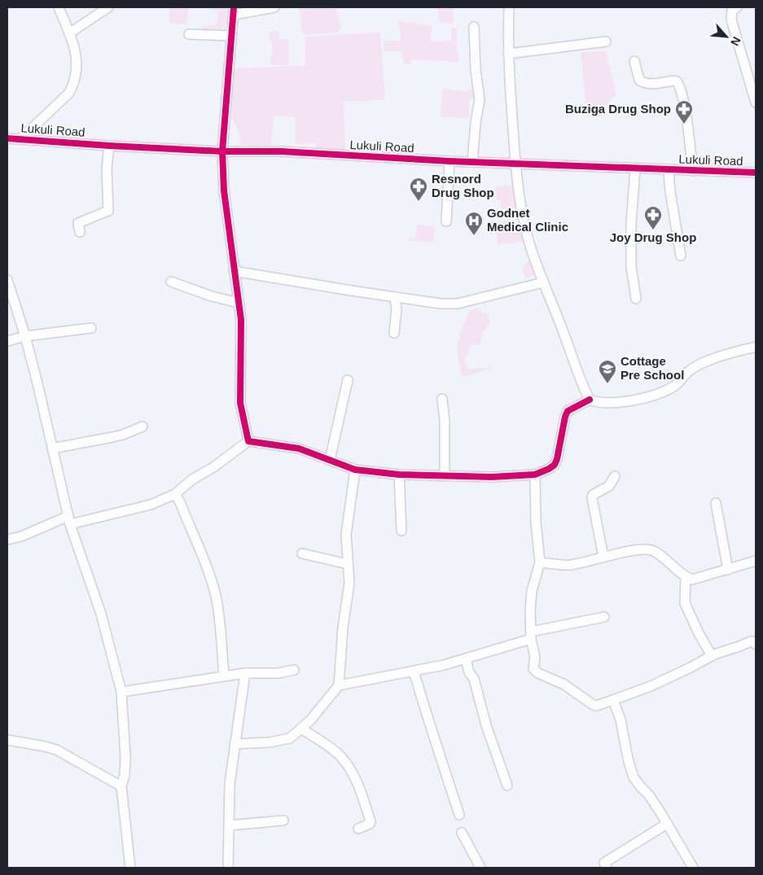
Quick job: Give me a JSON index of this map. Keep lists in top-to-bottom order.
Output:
{
  "streets": {
    "street": ["Lukuli Road"]
  },
  "places": {
    "pharmacy": ["Buziga Drug Shop", "Resnord Drug Shop", "Joy Drug Shop"],
    "hospital": ["Godnet Medical Clinic"],
    "school or university": ["Cottage Pre School"]
  },
  "north": "bottom right"
}
